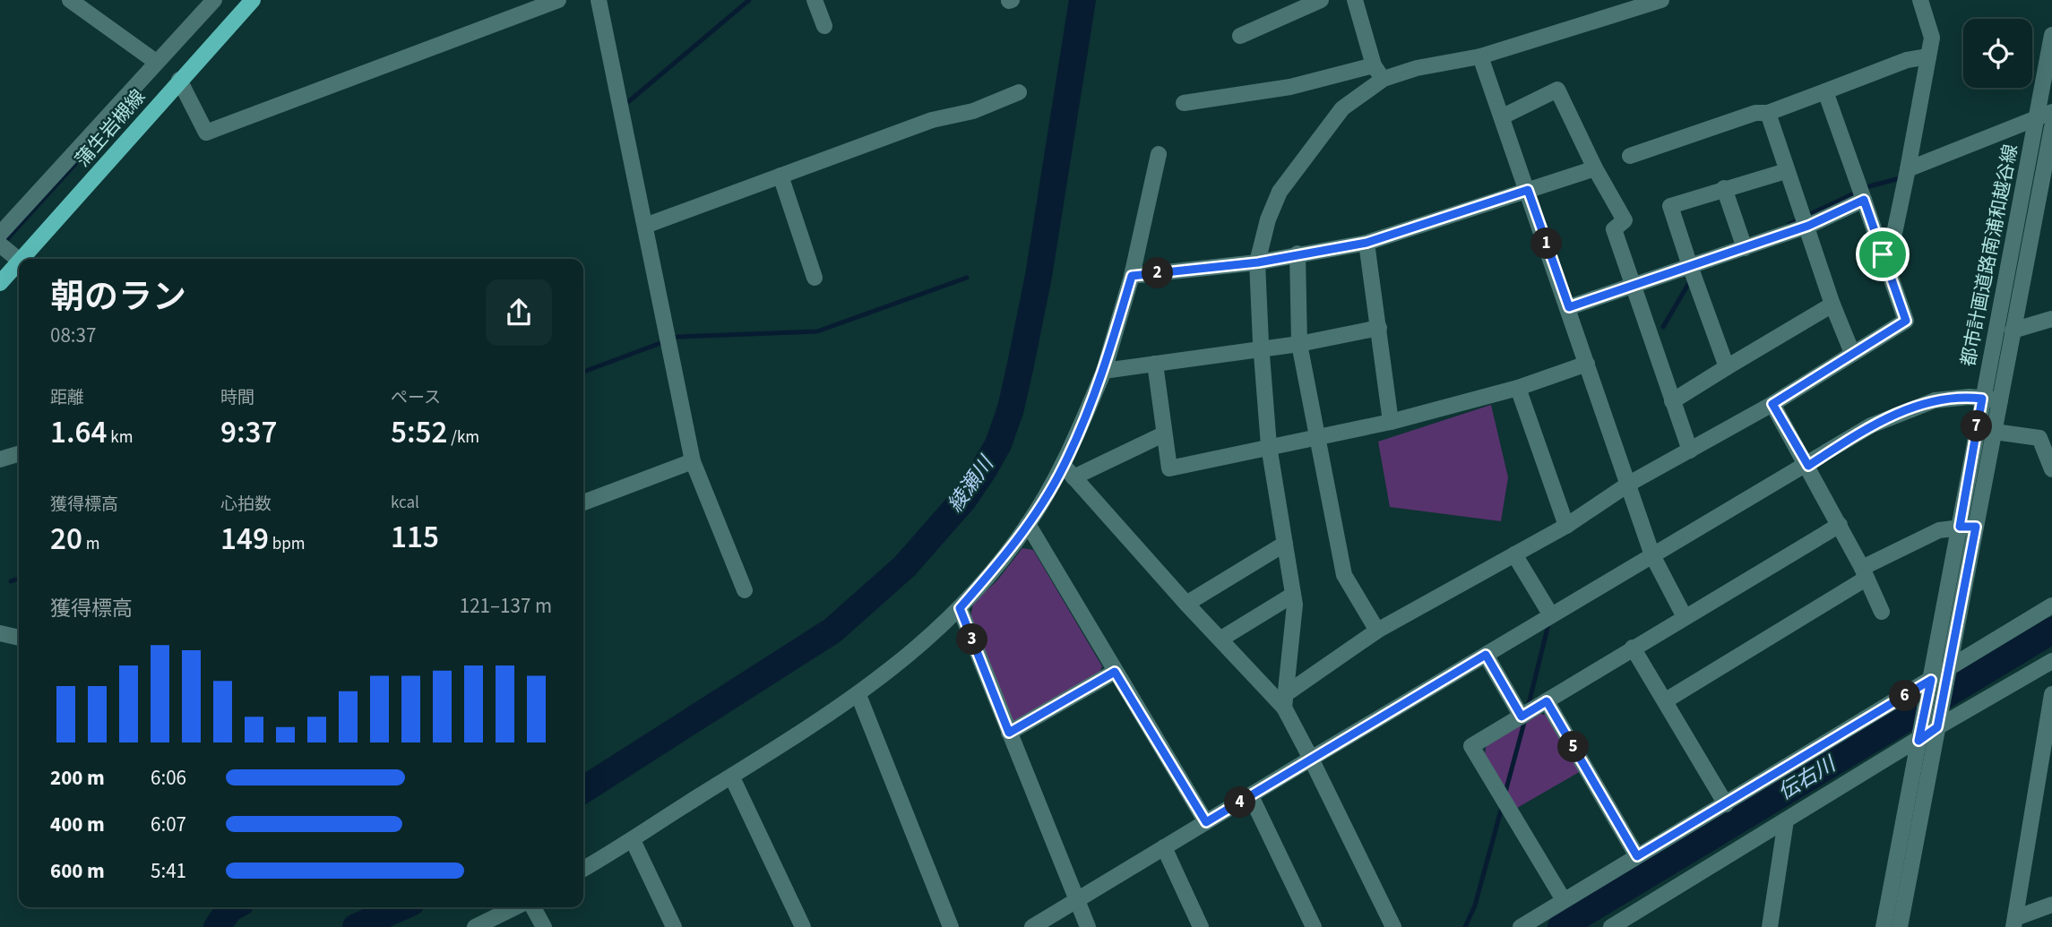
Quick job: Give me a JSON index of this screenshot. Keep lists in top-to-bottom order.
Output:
{
  "streets": {
    "main road": ["蒲生岩槻線"],
    "street": ["都市計画道路南浦和越谷線"]
  },
  "water": ["綾瀬川", "伝右川"],
  "page": {
    "pins": [
      "1",
      "2",
      "7",
      "3",
      "6",
      "5",
      "4"
    ],
    "heading": ["朝のラン", "08:37"],
    "stats": [
      ["距離", "1.64 km"],
      ["時間", "9:37"],
      ["ペース", "5:52 /km"],
      ["獲得標高", "20 m"],
      ["心拍数", "149 bpm"],
      ["kcal", "115"]
    ],
    "chart": ["獲得標高", "121–137 m"],
    "list": [
      {
        "name": "200 m",
        "note": "6:06"
      },
      {
        "name": "400 m",
        "note": "6:07"
      },
      {
        "name": "600 m",
        "note": "5:41"
      }
    ]
  }
}
